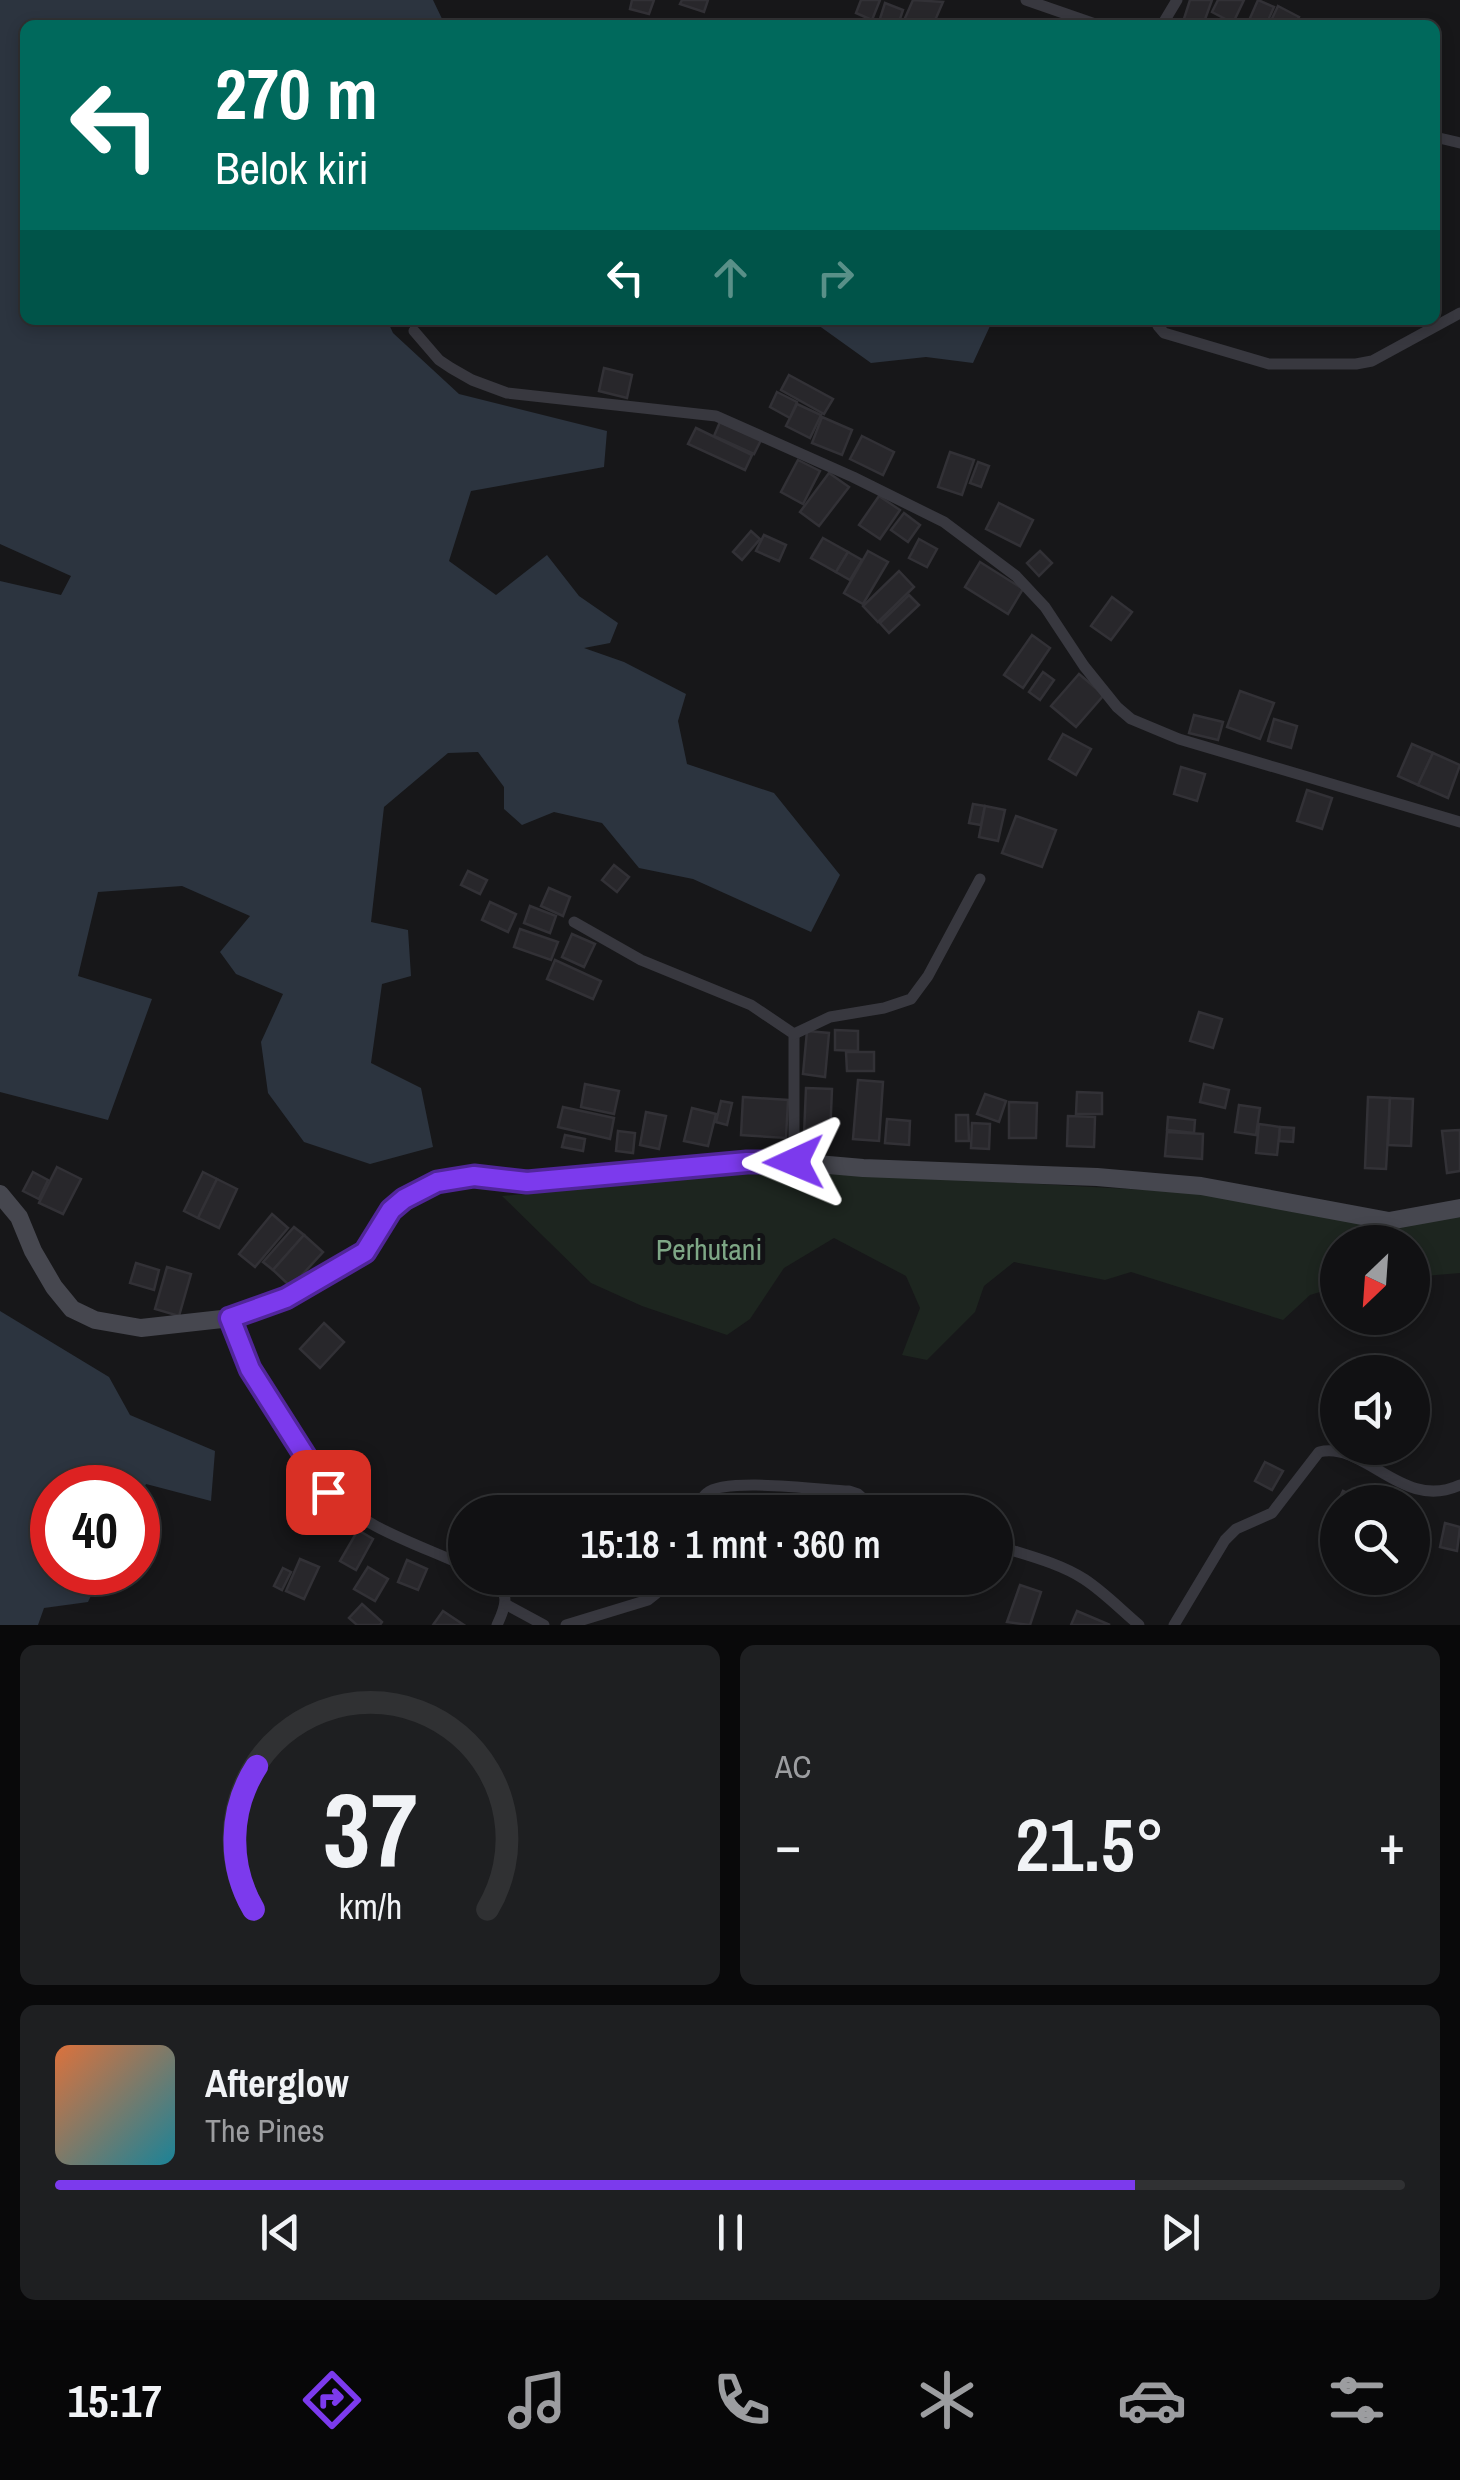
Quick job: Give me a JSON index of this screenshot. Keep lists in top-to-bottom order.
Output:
{
  "parks": ["Perhutani"],
  "north": "bottom left",
  "page": {
    "turn": ["270 m", "Belok kiri"],
    "limit": "40",
    "trip": "15:18 · 1 mnt · 360 m",
    "tile": "AC",
    "heat": ["−", "21.5°", "+"],
    "song": ["Afterglow", "The Pines"],
    "tabs": "15:17",
    "gauge": ["37", "km/h"]
  }
}
